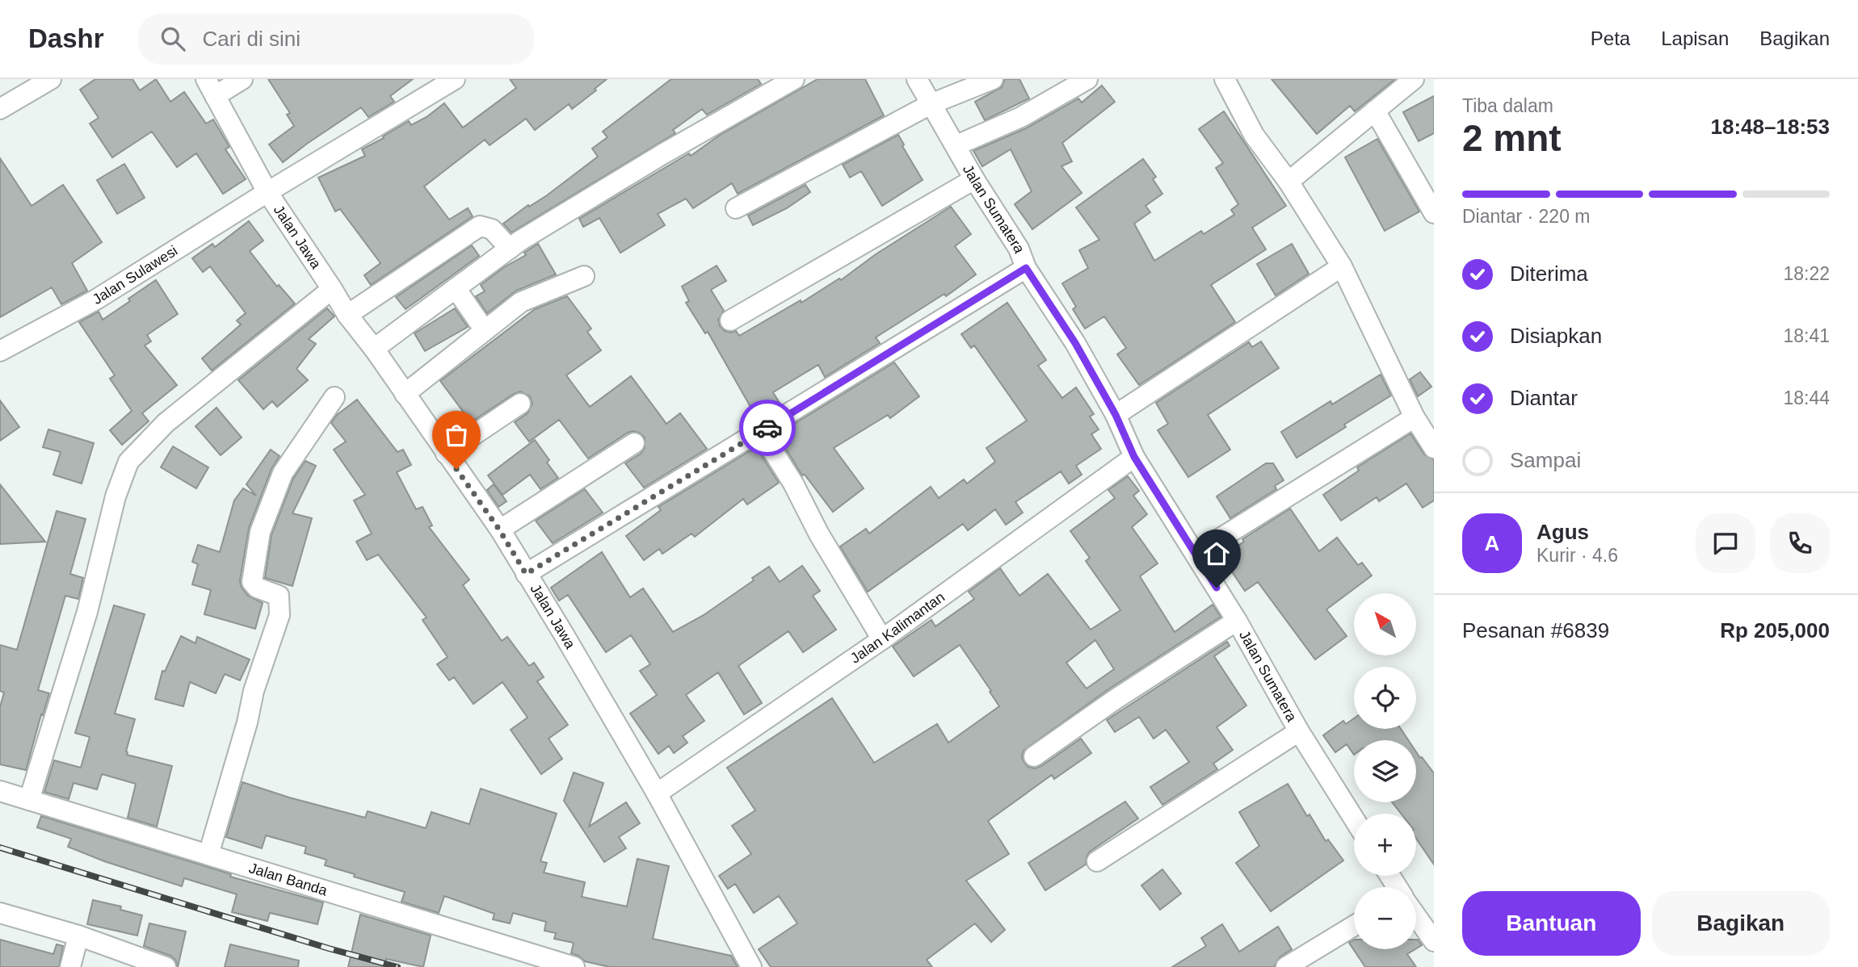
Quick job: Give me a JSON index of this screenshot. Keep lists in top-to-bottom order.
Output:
{
  "streets": {
    "street": [
      "Jalan Sumatera",
      "Jalan Jawa",
      "Jalan Sulawesi",
      "Jalan Kalimantan",
      "Jalan Banda"
    ]
  },
  "crossings": [
    ["Jalan Sumatera", "Jalan Kalimantan"],
    ["Jalan Jawa", "Jalan Sulawesi"],
    ["Jalan Jawa", "Jalan Kalimantan"]
  ],
  "north": "top left",
  "page": {
    "header": "Dashr",
    "search": "Cari di sini",
    "nav": ["Peta", "Lapisan", "Bagikan"],
    "heading": ["2 mnt", "Tiba dalam", "18:48–18:53"],
    "panel": [
      "Agus",
      "Kurir · 4.6",
      "Pesanan #6839",
      "Rp 205,000"
    ],
    "bar": "Diantar · 220 m",
    "list": [
      ["Diterima", "18:22"],
      ["Disiapkan", "18:41"],
      ["Diantar", "18:44"],
      "Sampai"
    ],
    "round": "A",
    "map_buttons": ["+", "−"],
    "buttons": ["Bantuan", "Bagikan"]
  }
}
